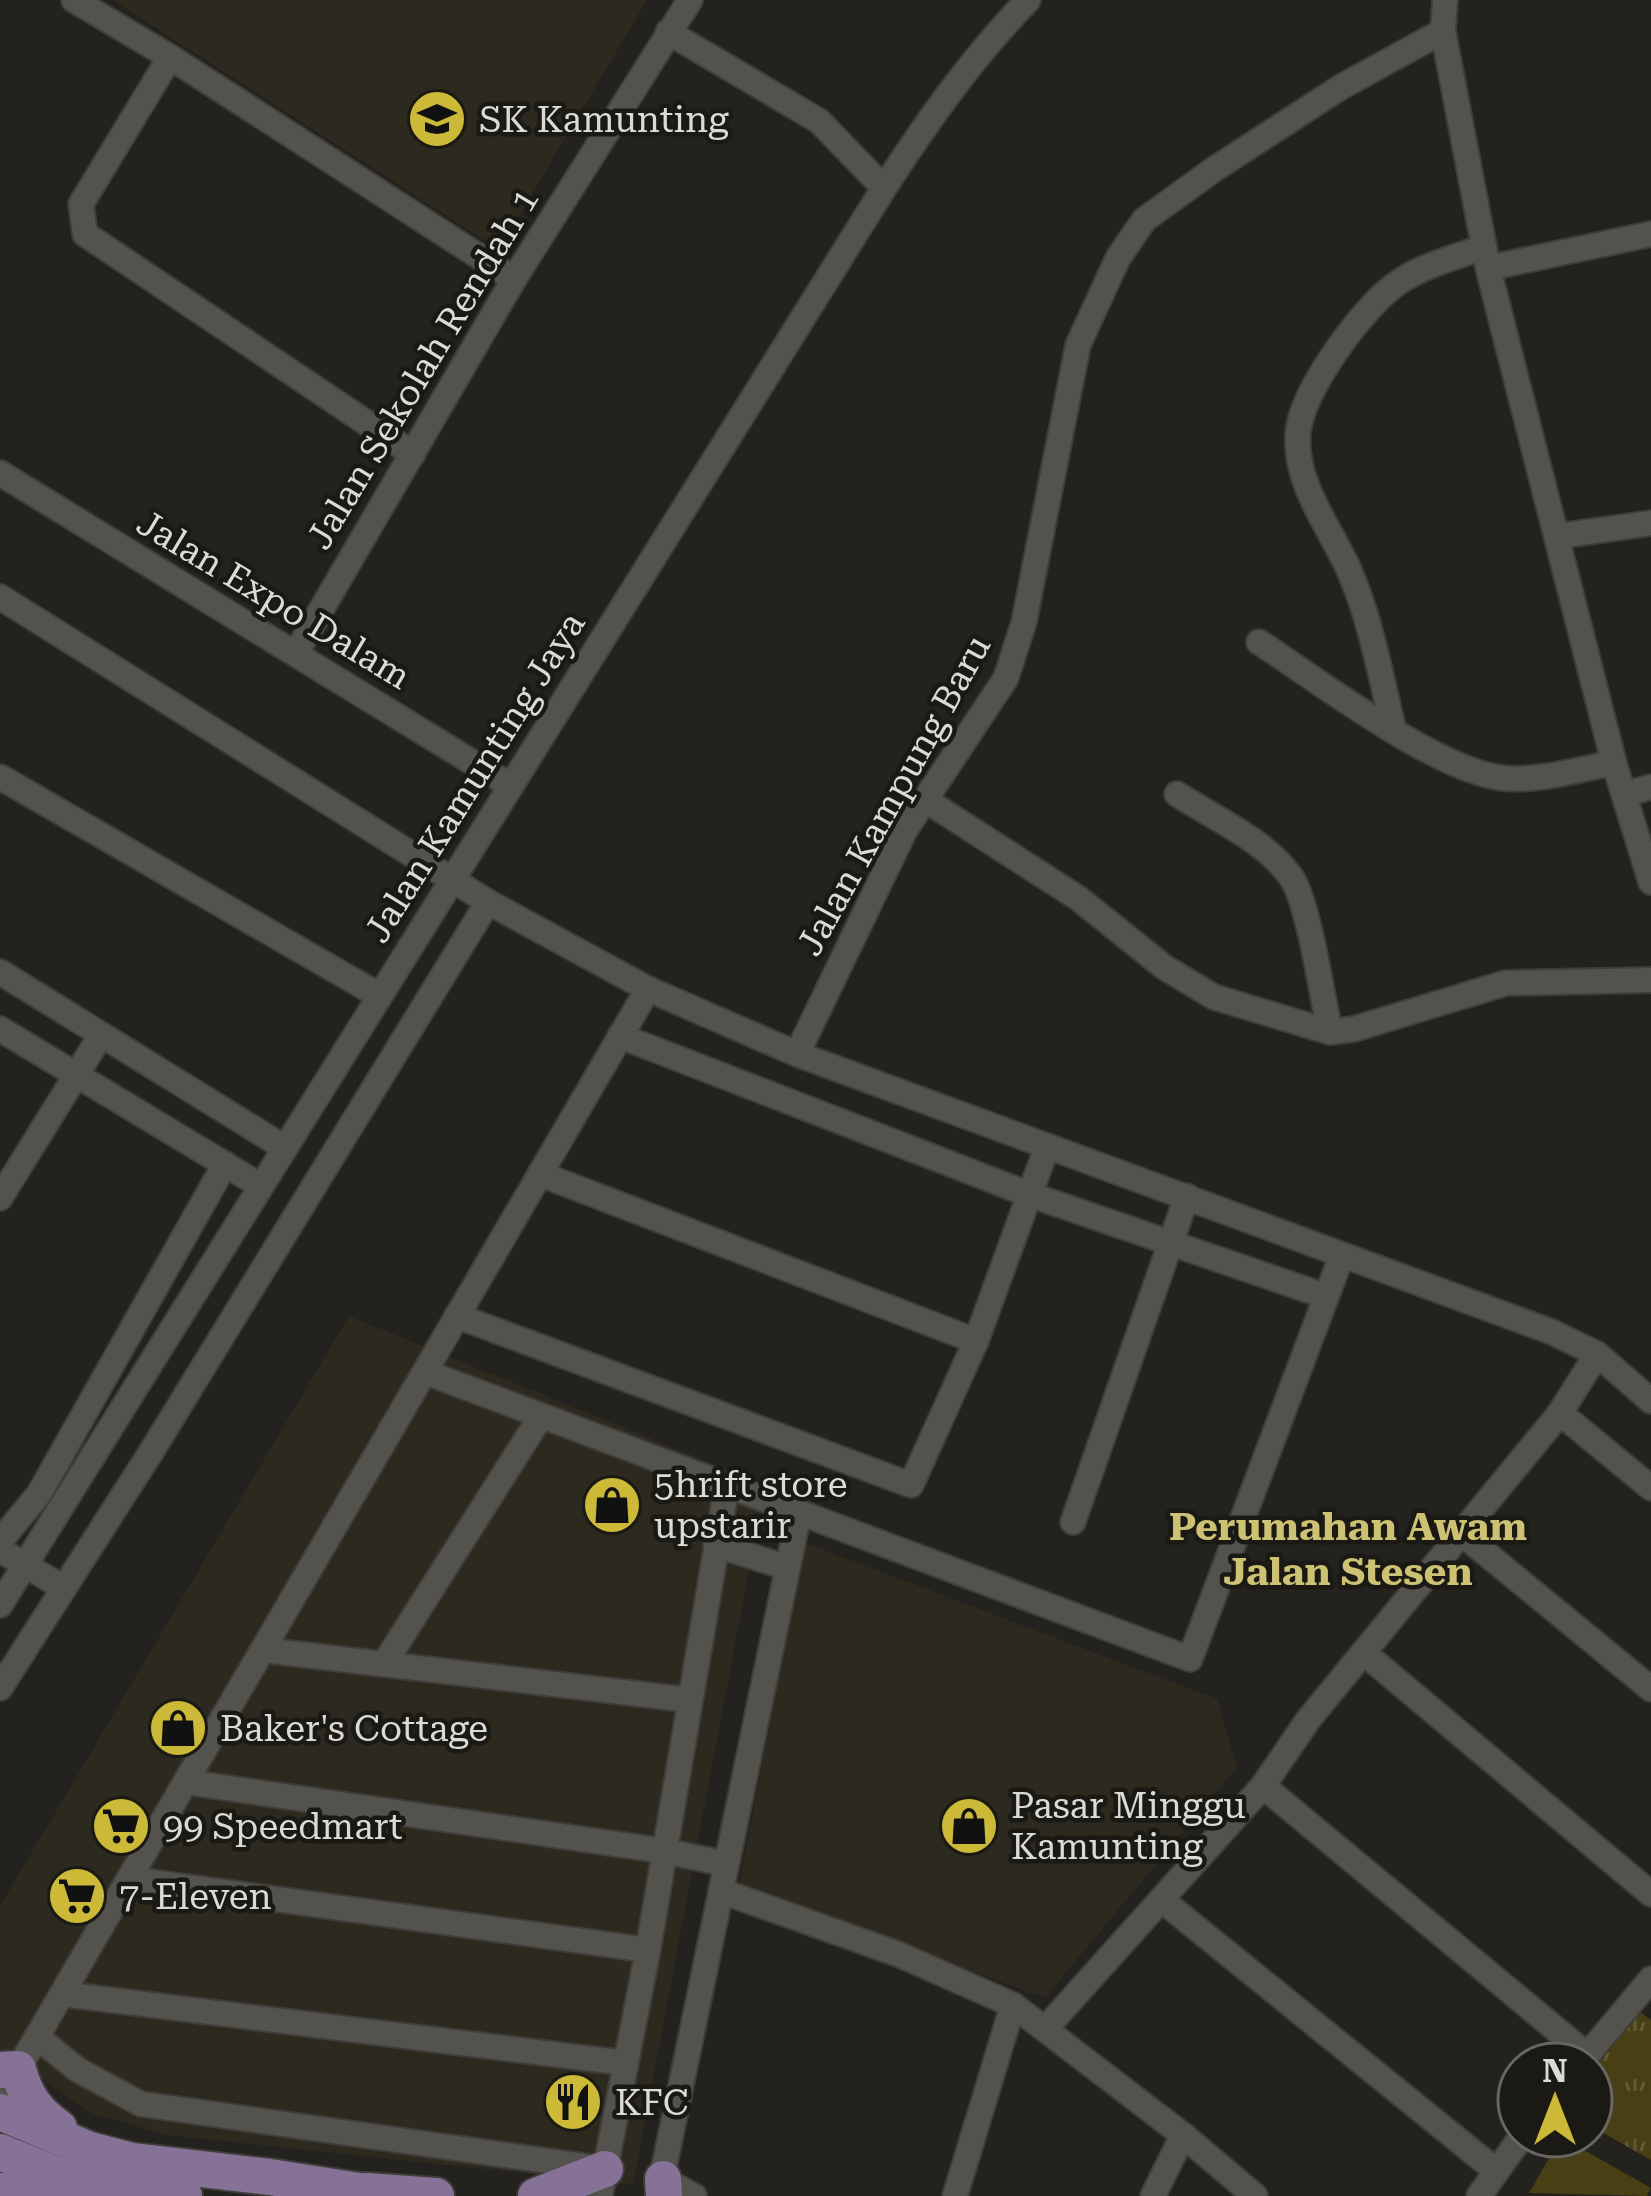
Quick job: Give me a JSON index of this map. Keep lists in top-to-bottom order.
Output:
{
  "streets": {
    "street": [
      "Jalan Sekolah Rendah 1",
      "Jalan Expo Dalam",
      "Jalan Kamunting Jaya",
      "Jalan Kampung Baru"
    ]
  },
  "crossings": [
    ["Jalan Sekolah Rendah 1", "Jalan Expo Dalam"],
    ["Jalan Expo Dalam", "Jalan Kamunting Jaya"]
  ],
  "districts": ["Perumahan Awam Jalan Stesen"],
  "places": {
    "school or university": ["SK Kamunting"],
    "shop": ["5hrift store upstarir", "Baker's Cottage", "Pasar Minggu Kamunting"],
    "supermarket": ["99 Speedmart", "7-Eleven"],
    "restaurant": ["KFC"]
  },
  "north": "top"
}
